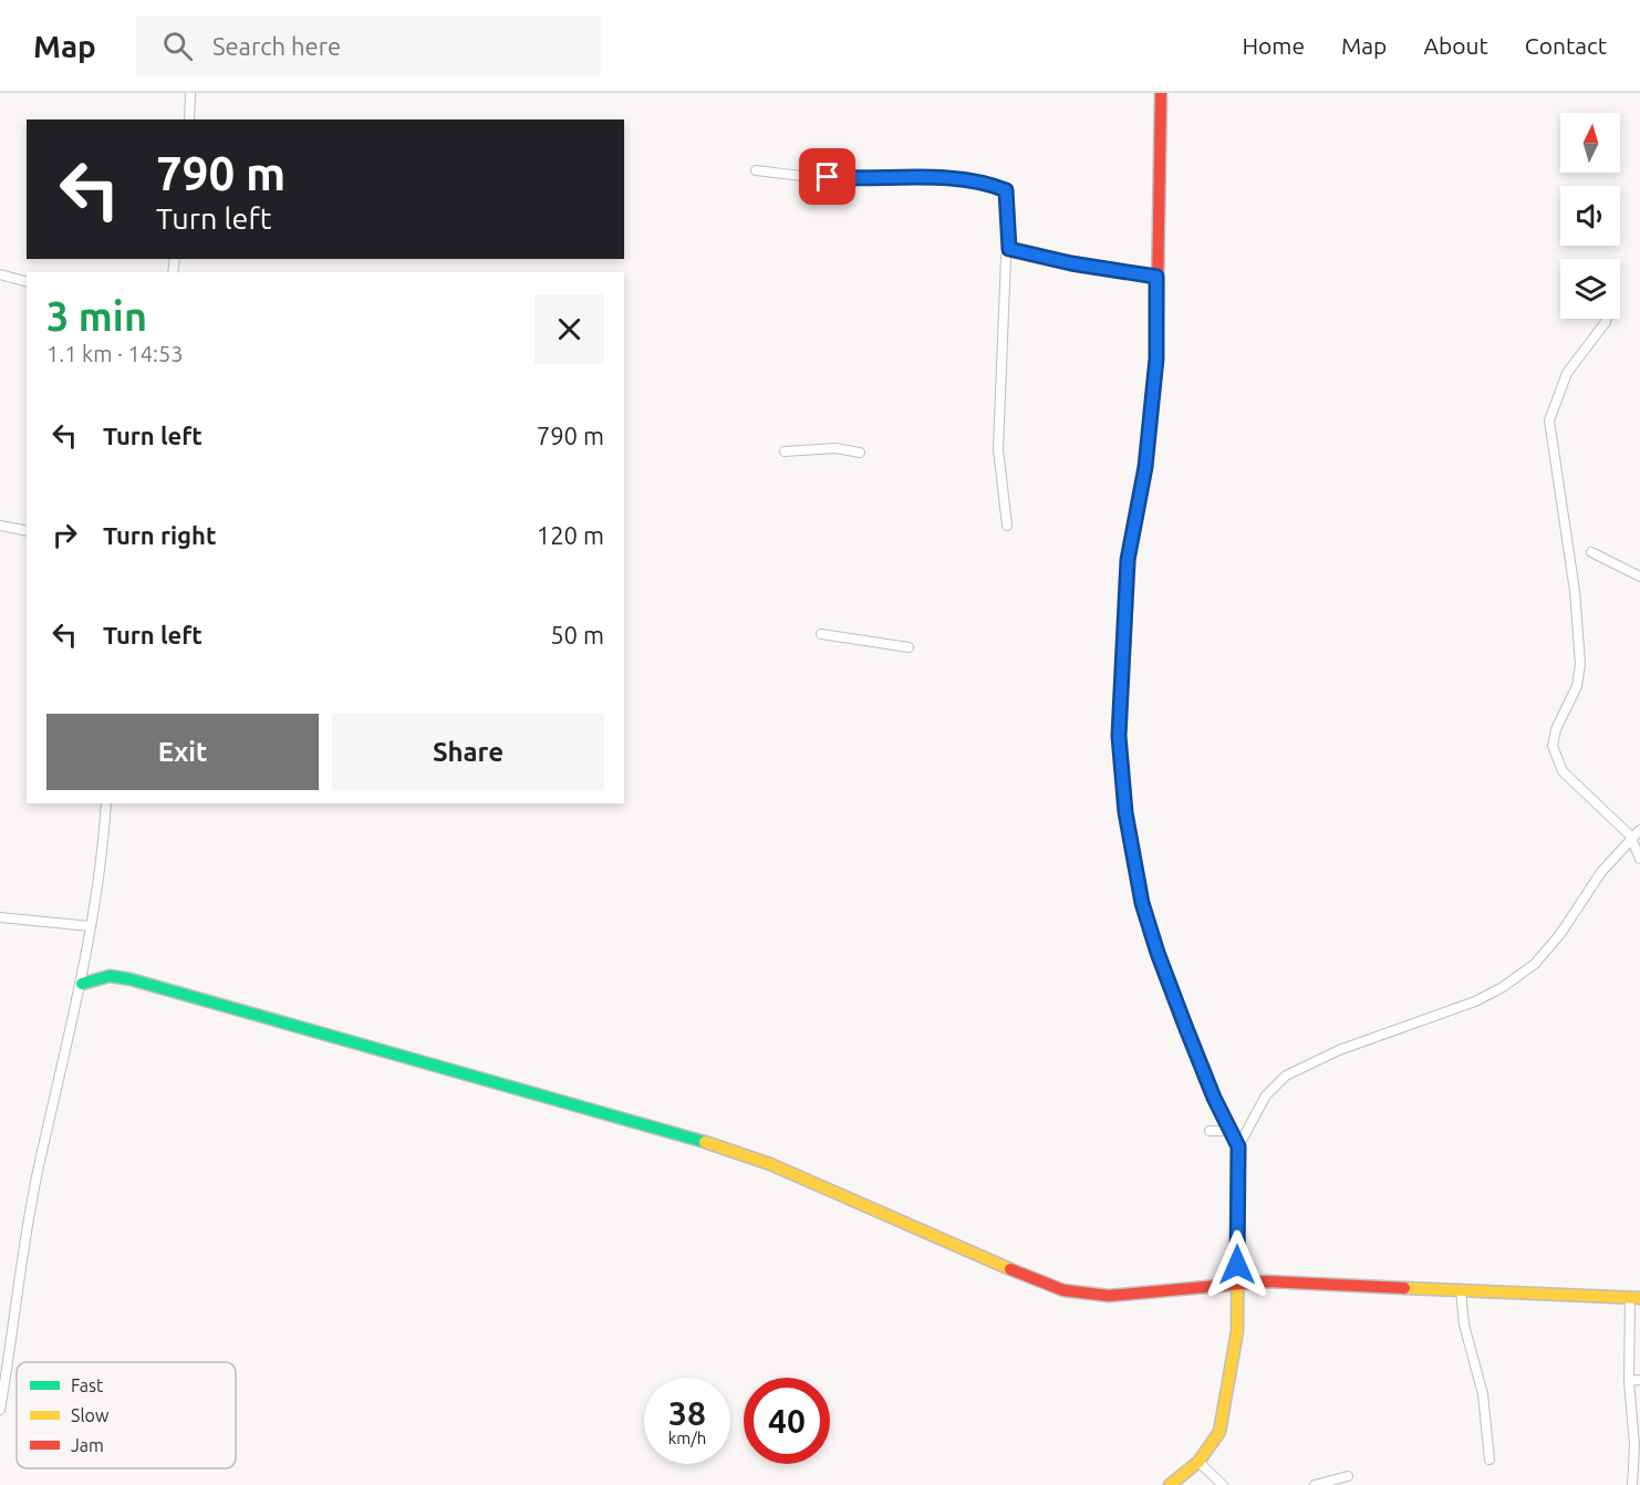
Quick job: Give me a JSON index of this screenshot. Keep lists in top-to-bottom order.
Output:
{
  "legend": ["Fast", "Slow", "Jam"],
  "north": "top",
  "page": {
    "header": "Map",
    "search": "Search here",
    "nav": [
      "Home",
      "Map",
      "About",
      "Contact"
    ],
    "turn": ["790 m", "Turn left"],
    "heading": ["3 min", "1.1 km · 14:53"],
    "list": [
      {
        "name": "Turn left",
        "value": "790 m"
      },
      {
        "name": "Turn right",
        "value": "120 m"
      },
      {
        "name": "Turn left",
        "value": "50 m"
      }
    ],
    "buttons": ["Exit", "Share"],
    "speed": "38 km/h",
    "limit": "40"
  }
}
